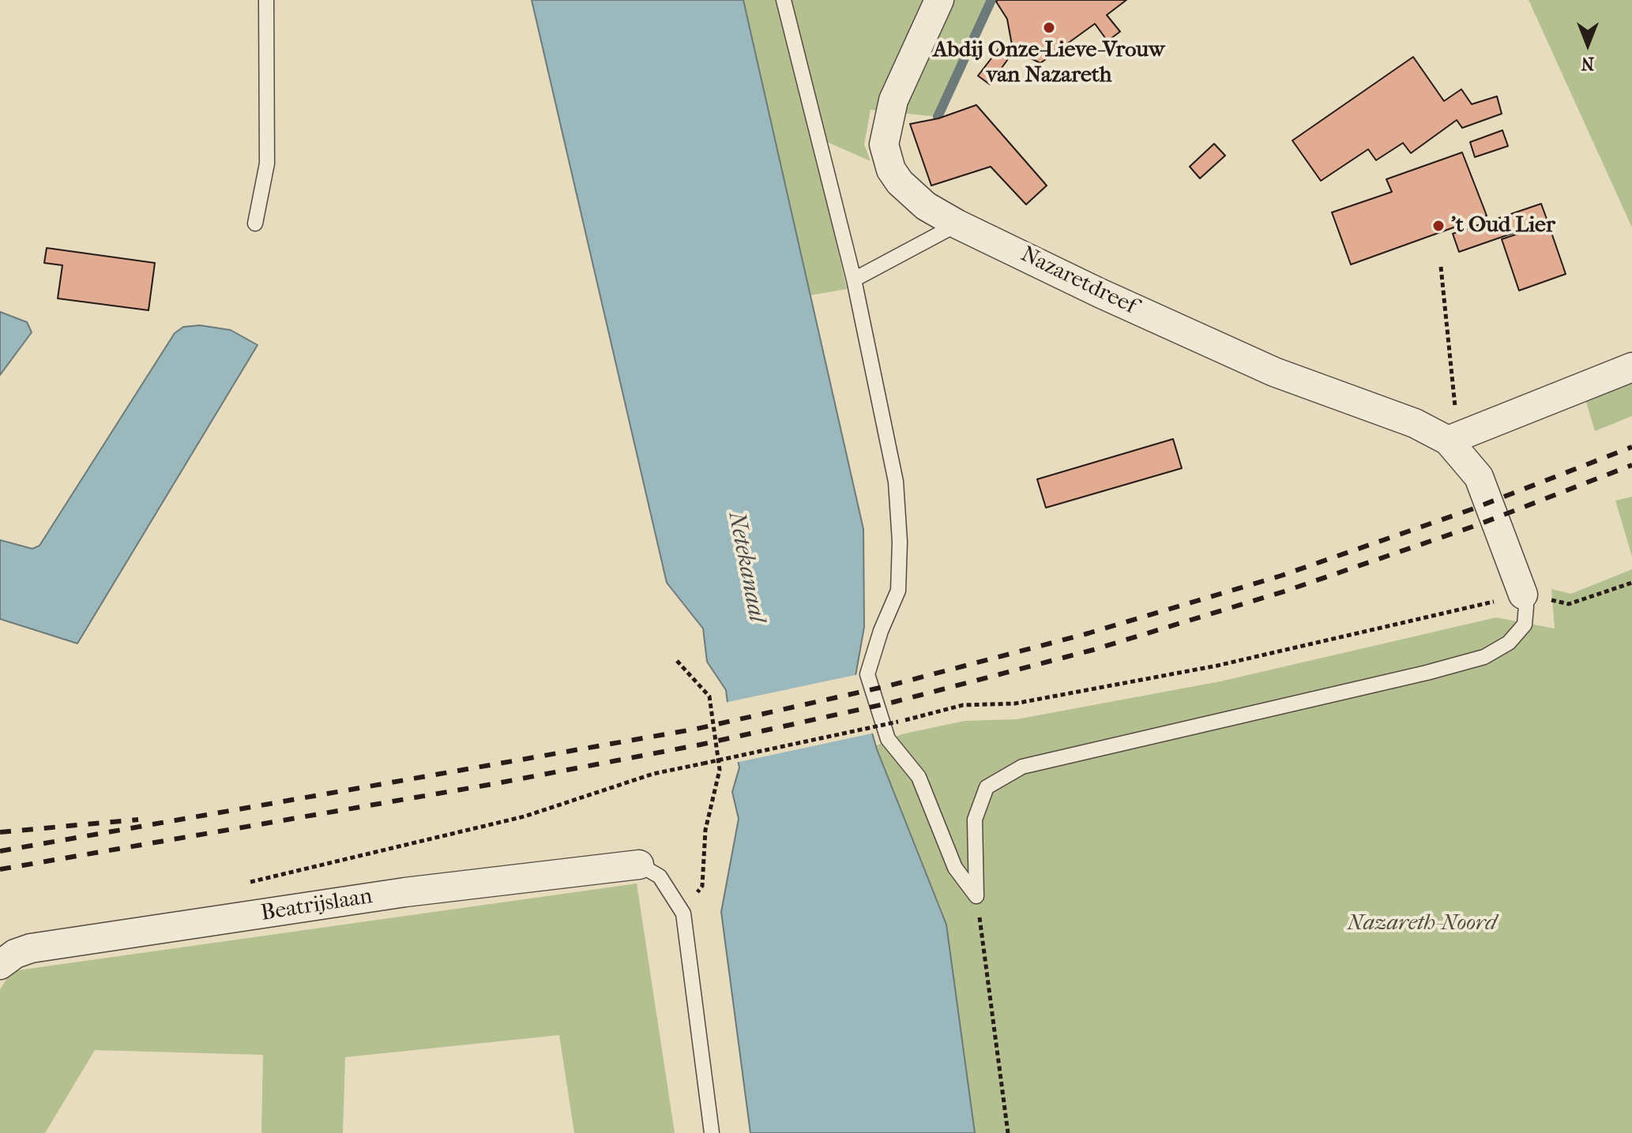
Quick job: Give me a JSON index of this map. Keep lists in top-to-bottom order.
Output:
{
  "streets": {
    "street": ["Nazaretdreef", "Beatrijslaan"]
  },
  "water": ["Netekanaal"],
  "parks": ["Nazareth-Noord"],
  "places": ["Abdij Onze-Lieve-Vrouw van Nazareth", "'t Oud Lier"],
  "north": "bottom"
}
